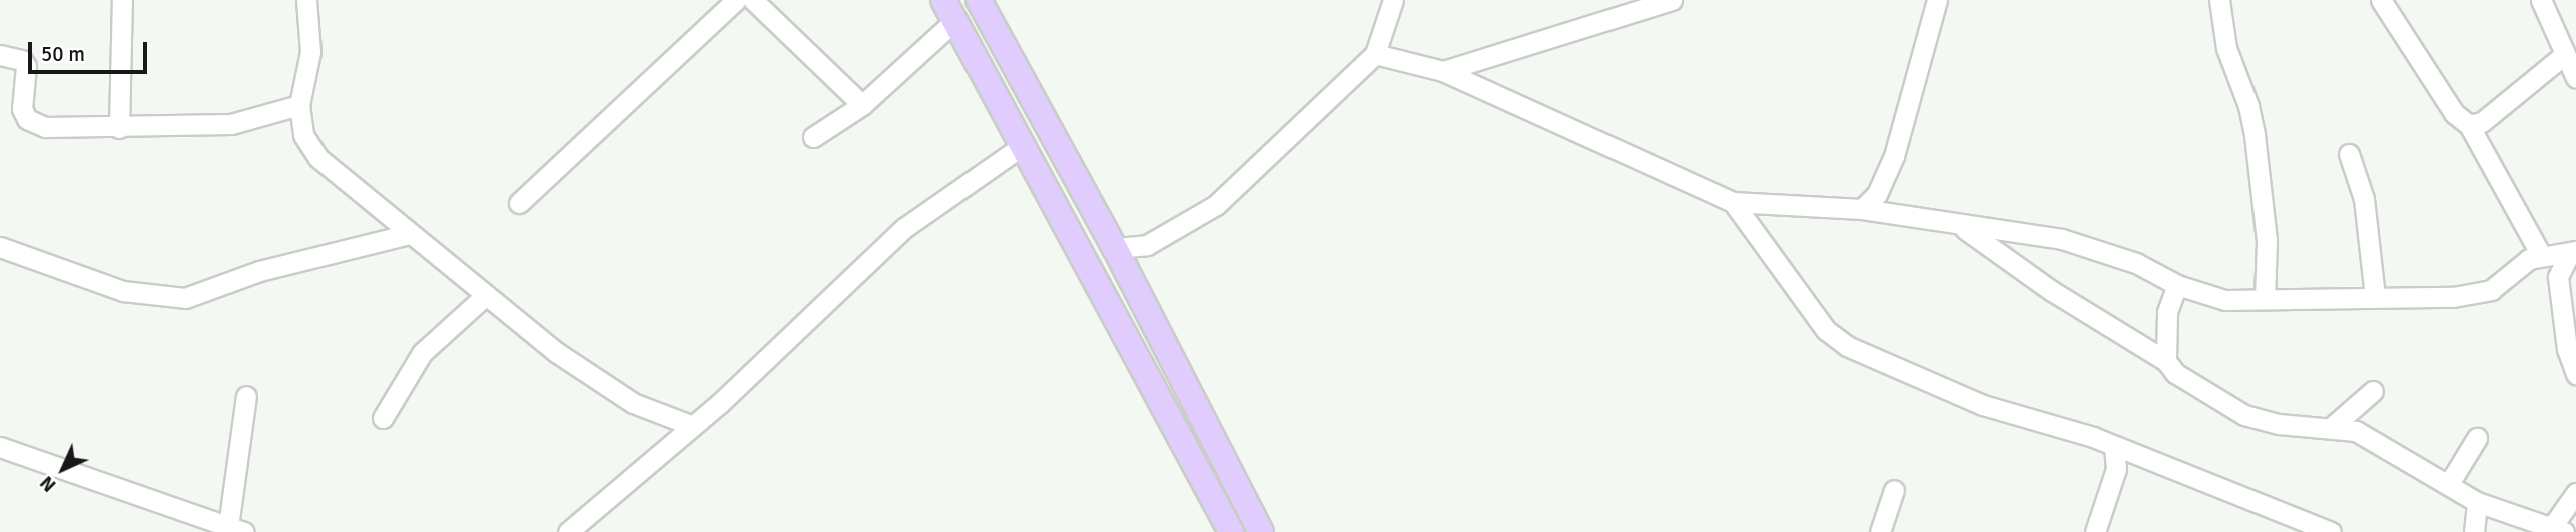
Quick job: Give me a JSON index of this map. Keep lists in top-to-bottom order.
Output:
{
  "scale_bar": "50 m",
  "north": "bottom left"
}
